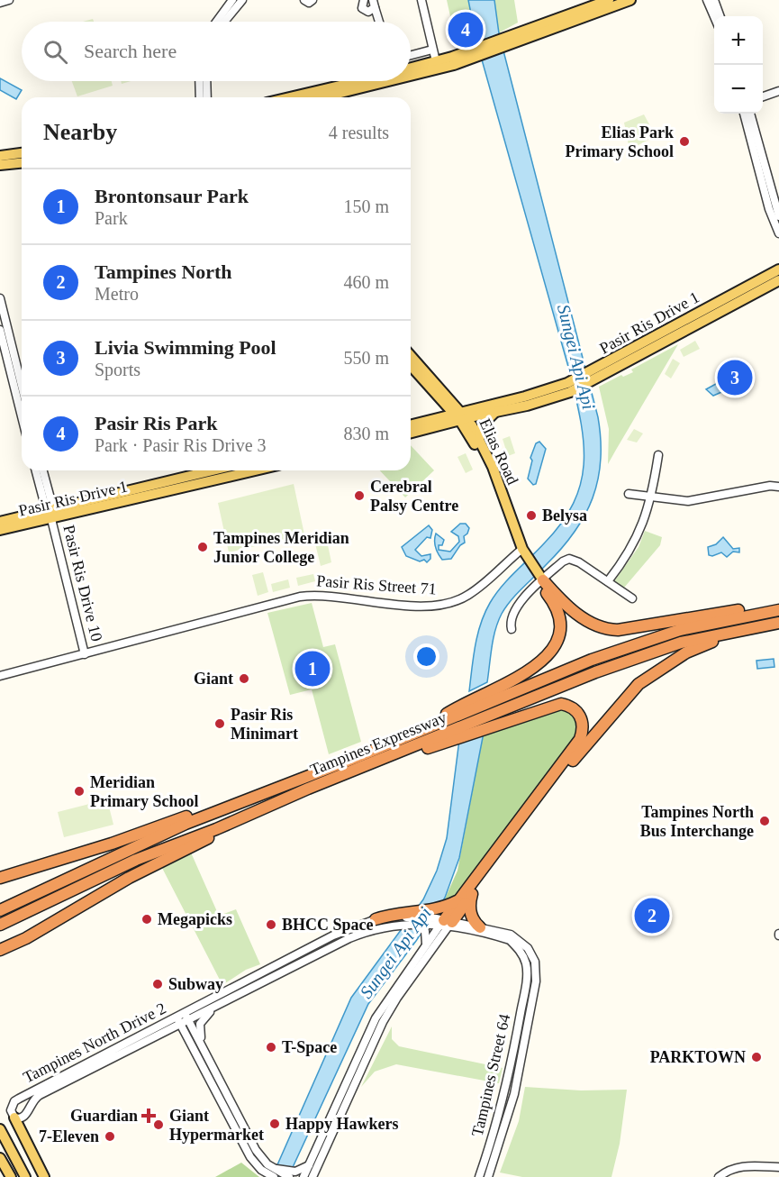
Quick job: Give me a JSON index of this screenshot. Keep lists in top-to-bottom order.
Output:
{
  "streets": {
    "highway": ["Tampines Expressway"],
    "main road": ["Pasir Ris Drive 1", "Elias Road"],
    "street": [
      "Pasir Ris Drive 10",
      "Pasir Ris Street 71",
      "Tampines North Drive 2",
      "Tampines Street 64"
    ]
  },
  "crossings": [
    ["Pasir Ris Drive 1", "Elias Road"],
    ["Pasir Ris Drive 1", "Pasir Ris Drive 10"],
    ["Elias Road", "Pasir Ris Street 71"],
    ["Pasir Ris Drive 10", "Pasir Ris Street 71"],
    ["Tampines North Drive 2", "Tampines Street 64"]
  ],
  "water": ["Sungei Api Api"],
  "places": {
    "other": [
      "Elias Park Primary School",
      "Cerebral Palsy Centre",
      "Belysa",
      "Tampines Meridian Junior College",
      "Giant",
      "Pasir Ris Minimart",
      "Meridian Primary School",
      "Tampines North Bus Interchange",
      "Megapicks",
      "BHCC Space",
      "Subway",
      "T-Space",
      "PARKTOWN",
      "Happy Hawkers",
      "Giant Hypermarket",
      "7-Eleven"
    ],
    "health": ["Guardian"]
  },
  "page": {
    "pins": [
      "4",
      "3",
      "1",
      "2"
    ],
    "map_buttons": ["+", "−"],
    "search": "Search here",
    "heading": ["Nearby", "4 results"],
    "list": [
      {
        "mark": "1",
        "name": "Brontonsaur Park",
        "note": "Park",
        "value": "150 m"
      },
      {
        "mark": "2",
        "name": "Tampines North",
        "note": "Metro",
        "value": "460 m"
      },
      {
        "mark": "3",
        "name": "Livia Swimming Pool",
        "note": "Sports",
        "value": "550 m"
      },
      {
        "mark": "4",
        "name": "Pasir Ris Park",
        "note": "Park · Pasir Ris Drive 3",
        "value": "830 m"
      }
    ]
  }
}
